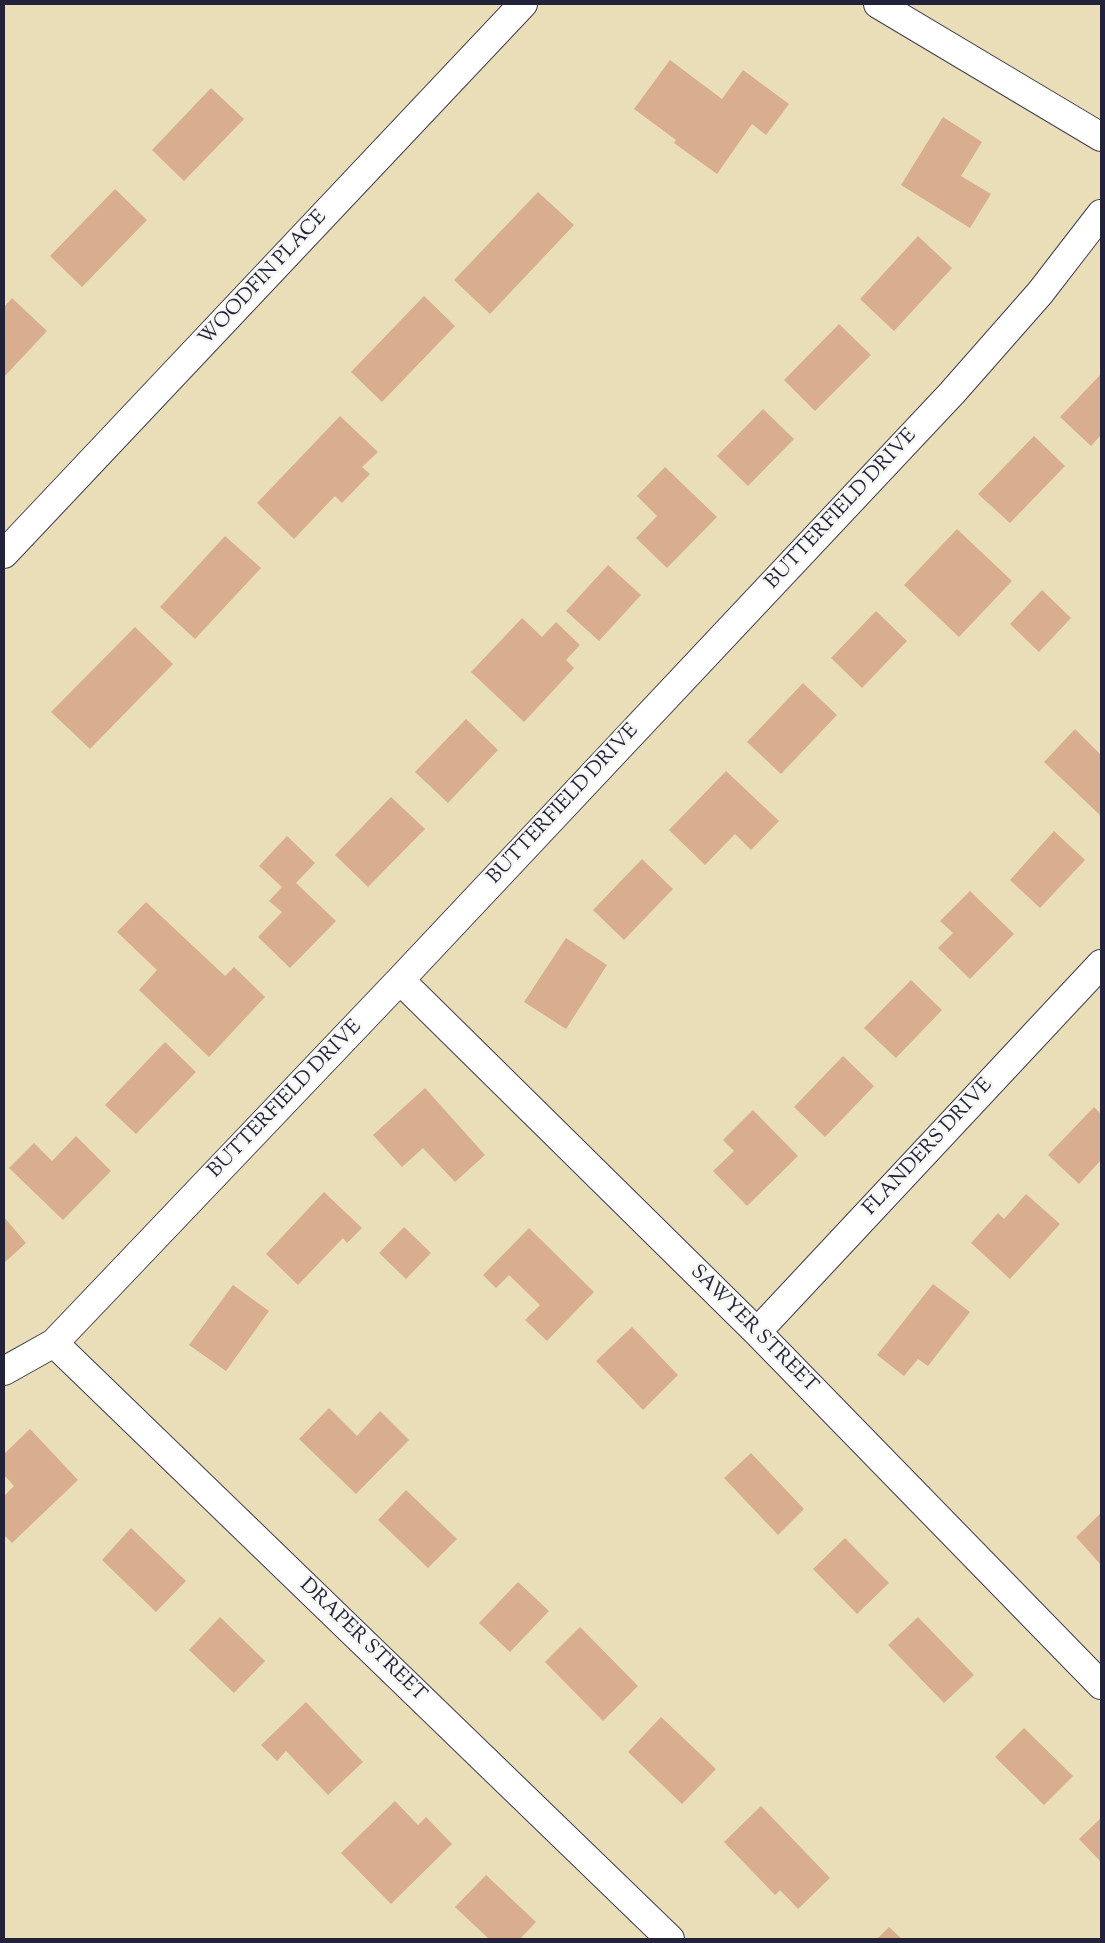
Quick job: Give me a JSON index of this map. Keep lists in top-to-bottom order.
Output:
{
  "streets": {
    "street": [
      "WOODFIN PLACE",
      "BUTTERFIELD DRIVE",
      "FLANDERS DRIVE",
      "SAWYER STREET",
      "DRAPER STREET"
    ]
  },
  "crossings": [
    ["BUTTERFIELD DRIVE", "SAWYER STREET"],
    ["BUTTERFIELD DRIVE", "DRAPER STREET"],
    ["FLANDERS DRIVE", "SAWYER STREET"]
  ]
}
